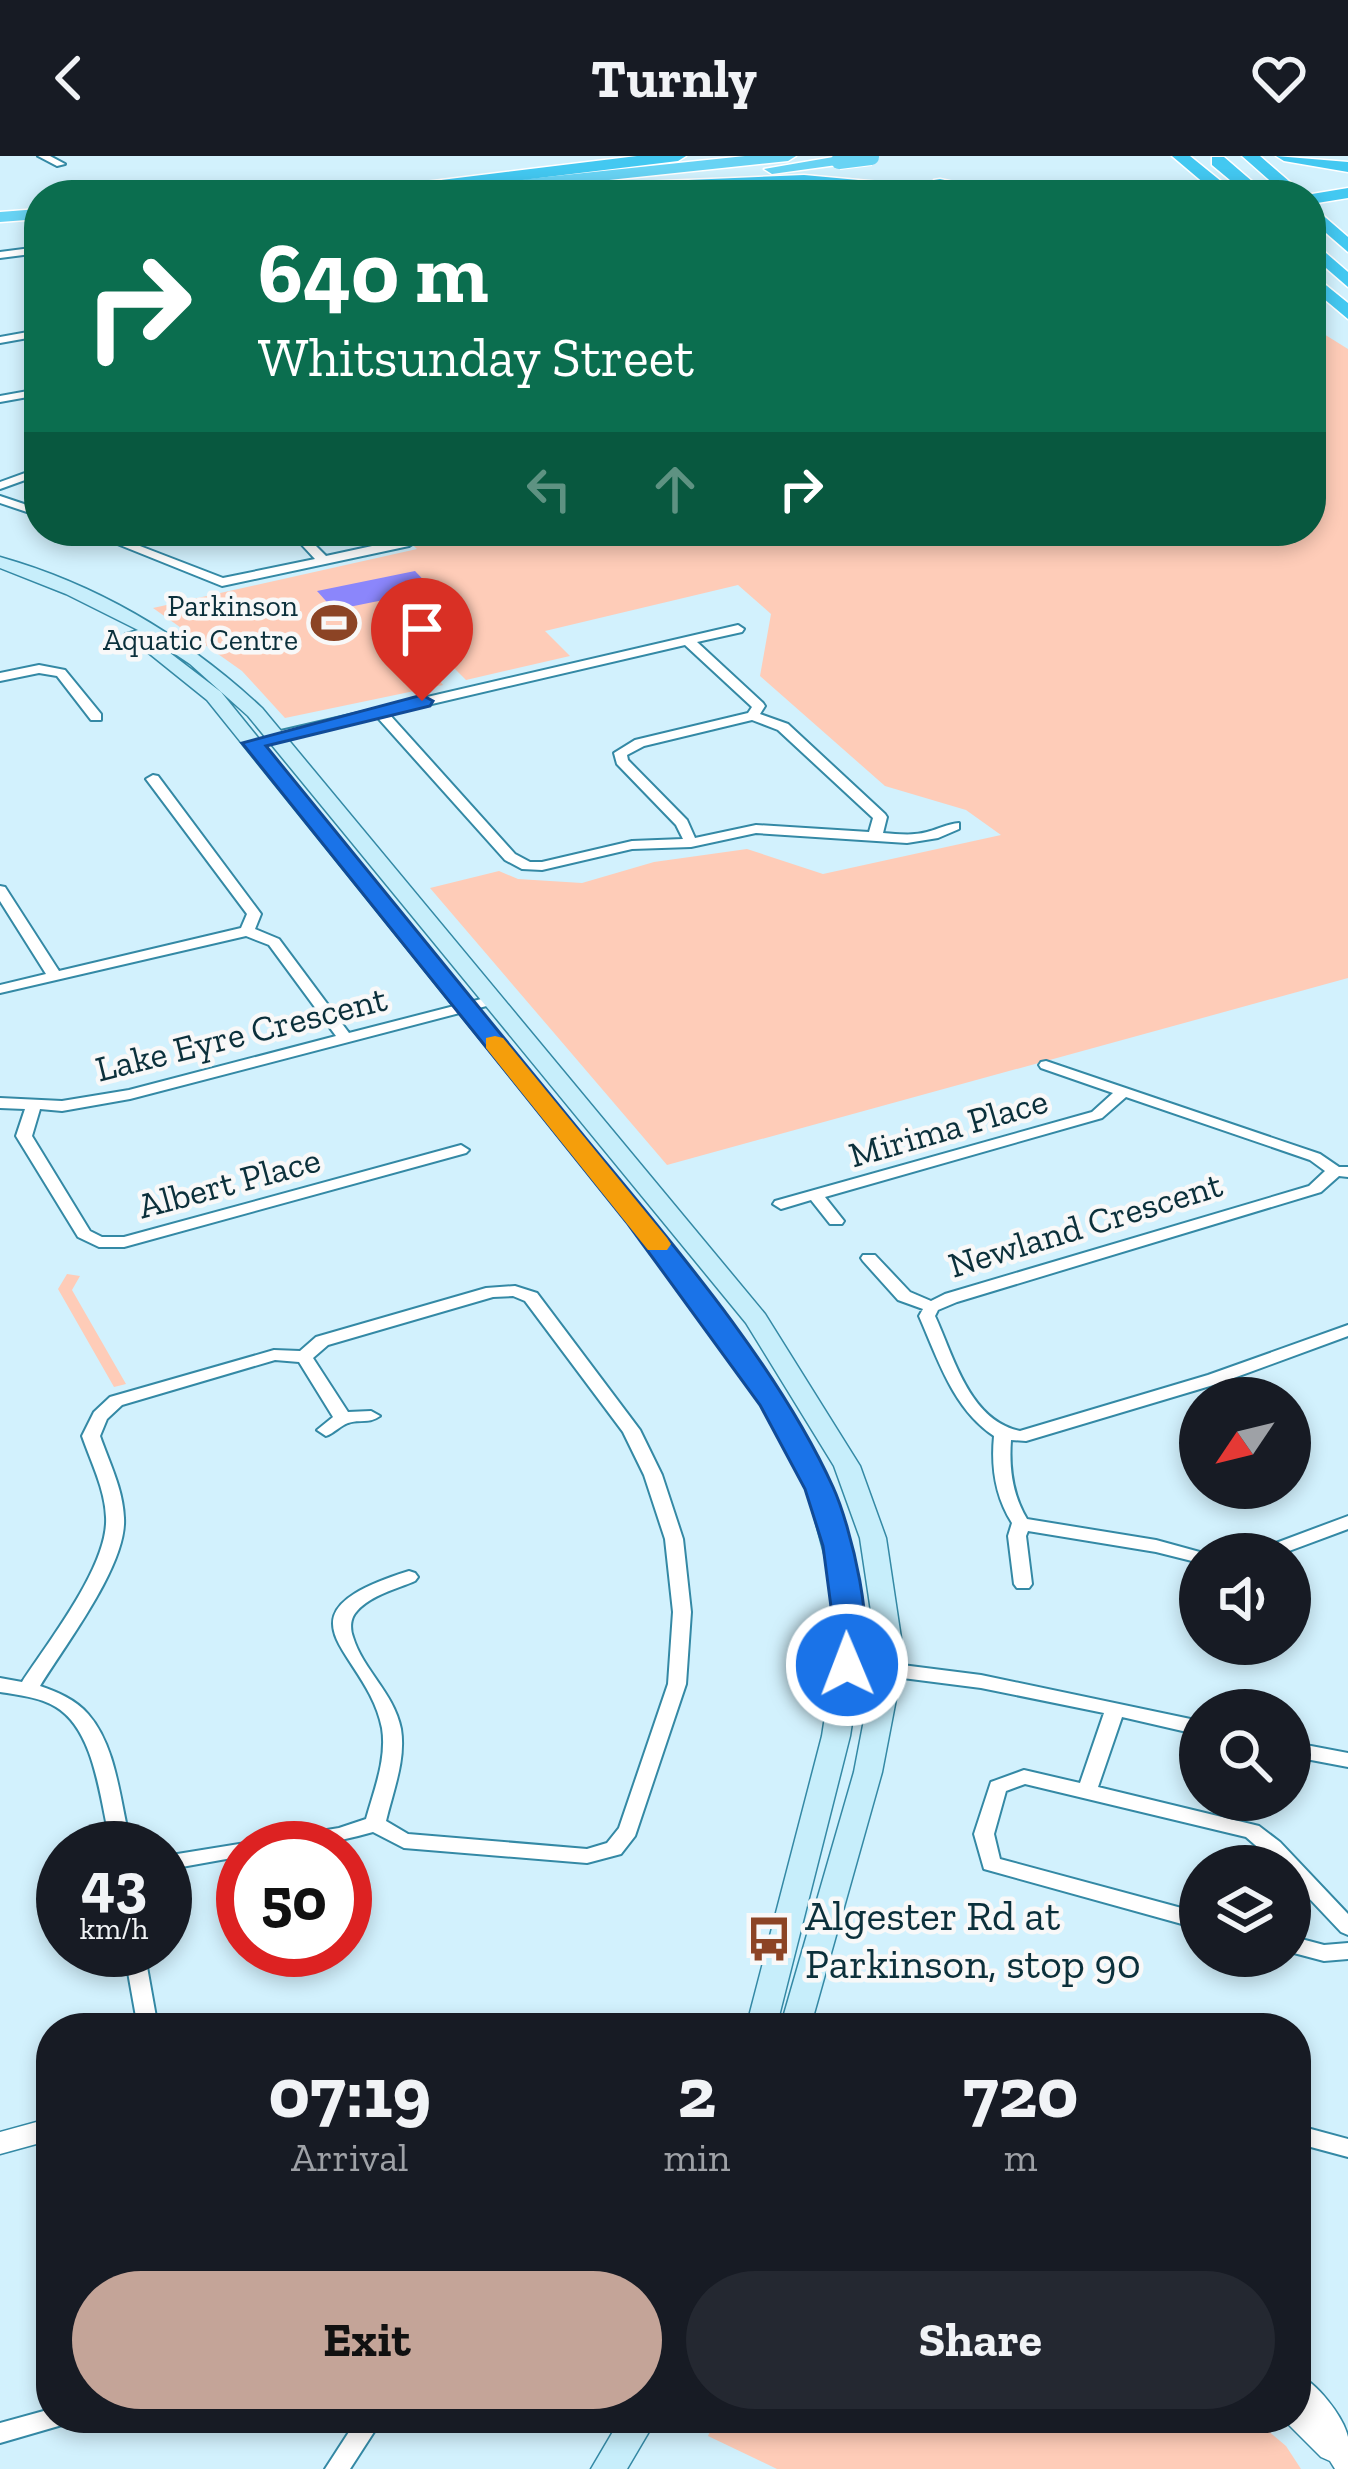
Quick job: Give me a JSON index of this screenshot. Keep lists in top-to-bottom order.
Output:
{
  "streets": {
    "street": [
      "Lake Eyre Crescent",
      "Mirima Place",
      "Albert Place",
      "Newland Crescent"
    ]
  },
  "crossings": [
    ["Lake Eyre Crescent", "Albert Place"]
  ],
  "places": {
    "sports": ["Parkinson Aquatic Centre"],
    "bus stop": ["Algester Rd at Parkinson, stop 90"]
  },
  "north": "bottom left",
  "page": {
    "header": "Turnly",
    "turn": ["640 m", "Whitsunday Street"],
    "speed": "43 km/h",
    "limit": "50",
    "eta": [
      "07:19",
      "Arrival",
      "2",
      "min",
      "720",
      "m"
    ],
    "buttons": ["Exit", "Share"]
  }
}
